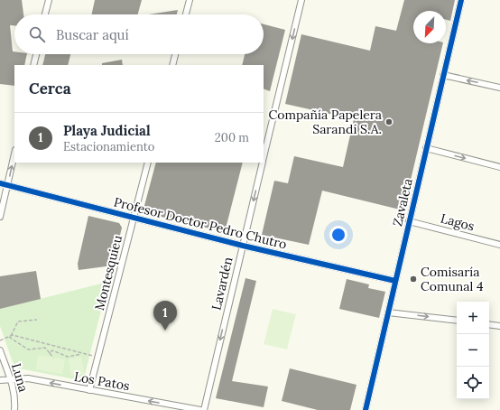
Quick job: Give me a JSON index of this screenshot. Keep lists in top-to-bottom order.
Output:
{
  "streets": {
    "street": [
      "Zavaleta",
      "Lagos",
      "Profesor Doctor Pedro Chutro",
      "Montesquieu",
      "Lavardén",
      "Luna",
      "Los Patos"
    ]
  },
  "crossings": [
    ["Zavaleta", "Lagos"],
    ["Zavaleta", "Profesor Doctor Pedro Chutro"],
    ["Profesor Doctor Pedro Chutro", "Montesquieu"],
    ["Profesor Doctor Pedro Chutro", "Lavardén"],
    ["Montesquieu", "Los Patos"],
    ["Luna", "Los Patos"]
  ],
  "one_way": ["Lavardén", "Los Patos"],
  "places": ["Compañía Papelera Sarandí S.A.", "Comisaría Comunal 4"],
  "north": "bottom left",
  "page": {
    "search": "Buscar aquí",
    "heading": "Cerca",
    "list": [
      {
        "mark": "1",
        "name": "Playa Judicial",
        "note": "Estacionamiento",
        "value": "200 m"
      }
    ],
    "pins": "1",
    "map_buttons": ["+", "−"]
  }
}
